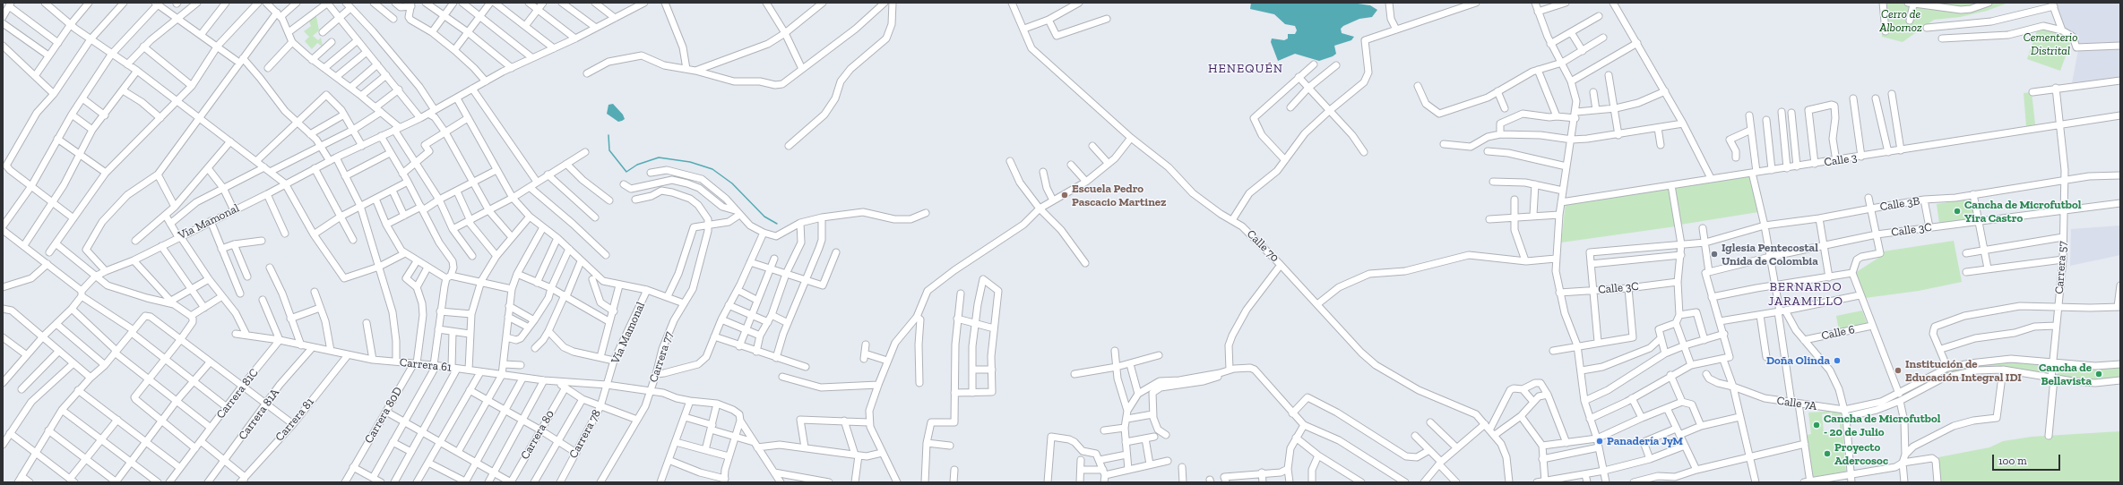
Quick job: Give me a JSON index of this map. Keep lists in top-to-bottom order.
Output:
{
  "streets": {
    "street": [
      "Calle 3",
      "Calle 3B",
      "Vía Mamonal",
      "Calle 3C",
      "Calle 70",
      "Carrera 57",
      "Calle 6",
      "Carrera 77",
      "Carrera 61",
      "Carrera 81C",
      "Calle 7A",
      "Carrera 81A",
      "Carrera 80D",
      "Carrera 81",
      "Carrera 78",
      "Carrera 80"
    ]
  },
  "crossings": [
    ["Calle 3", "Carrera 57"],
    ["Calle 3B", "Carrera 57"],
    ["Vía Mamonal", "Carrera 61"],
    ["Vía Mamonal", "Carrera 78"],
    ["Calle 3C", "Carrera 57"],
    ["Carrera 57", "Calle 7A"],
    ["Carrera 61", "Carrera 81C"],
    ["Carrera 61", "Carrera 81A"],
    ["Carrera 61", "Carrera 80D"],
    ["Carrera 61", "Carrera 81"],
    ["Carrera 61", "Carrera 78"]
  ],
  "districts": ["HENEQUÉN", "BERNARDO JARAMILLO"],
  "parks": ["Cerro de Albornoz", "Cementerio Distrital"],
  "places": [
    "Escuela Pedro Pascacio Martinez",
    "Cancha de Microfutbol Yira Castro",
    "Iglesia Pentecostal Unida de Colombia",
    "Doña Olinda",
    "Institución de Educación Integral IDI",
    "Cancha de Bellavista",
    "Cancha de Microfutbol - 20 de Julio",
    "Panadería JyM",
    "Proyecto Adercosoc"
  ],
  "scale_bar": "100 m"
}
